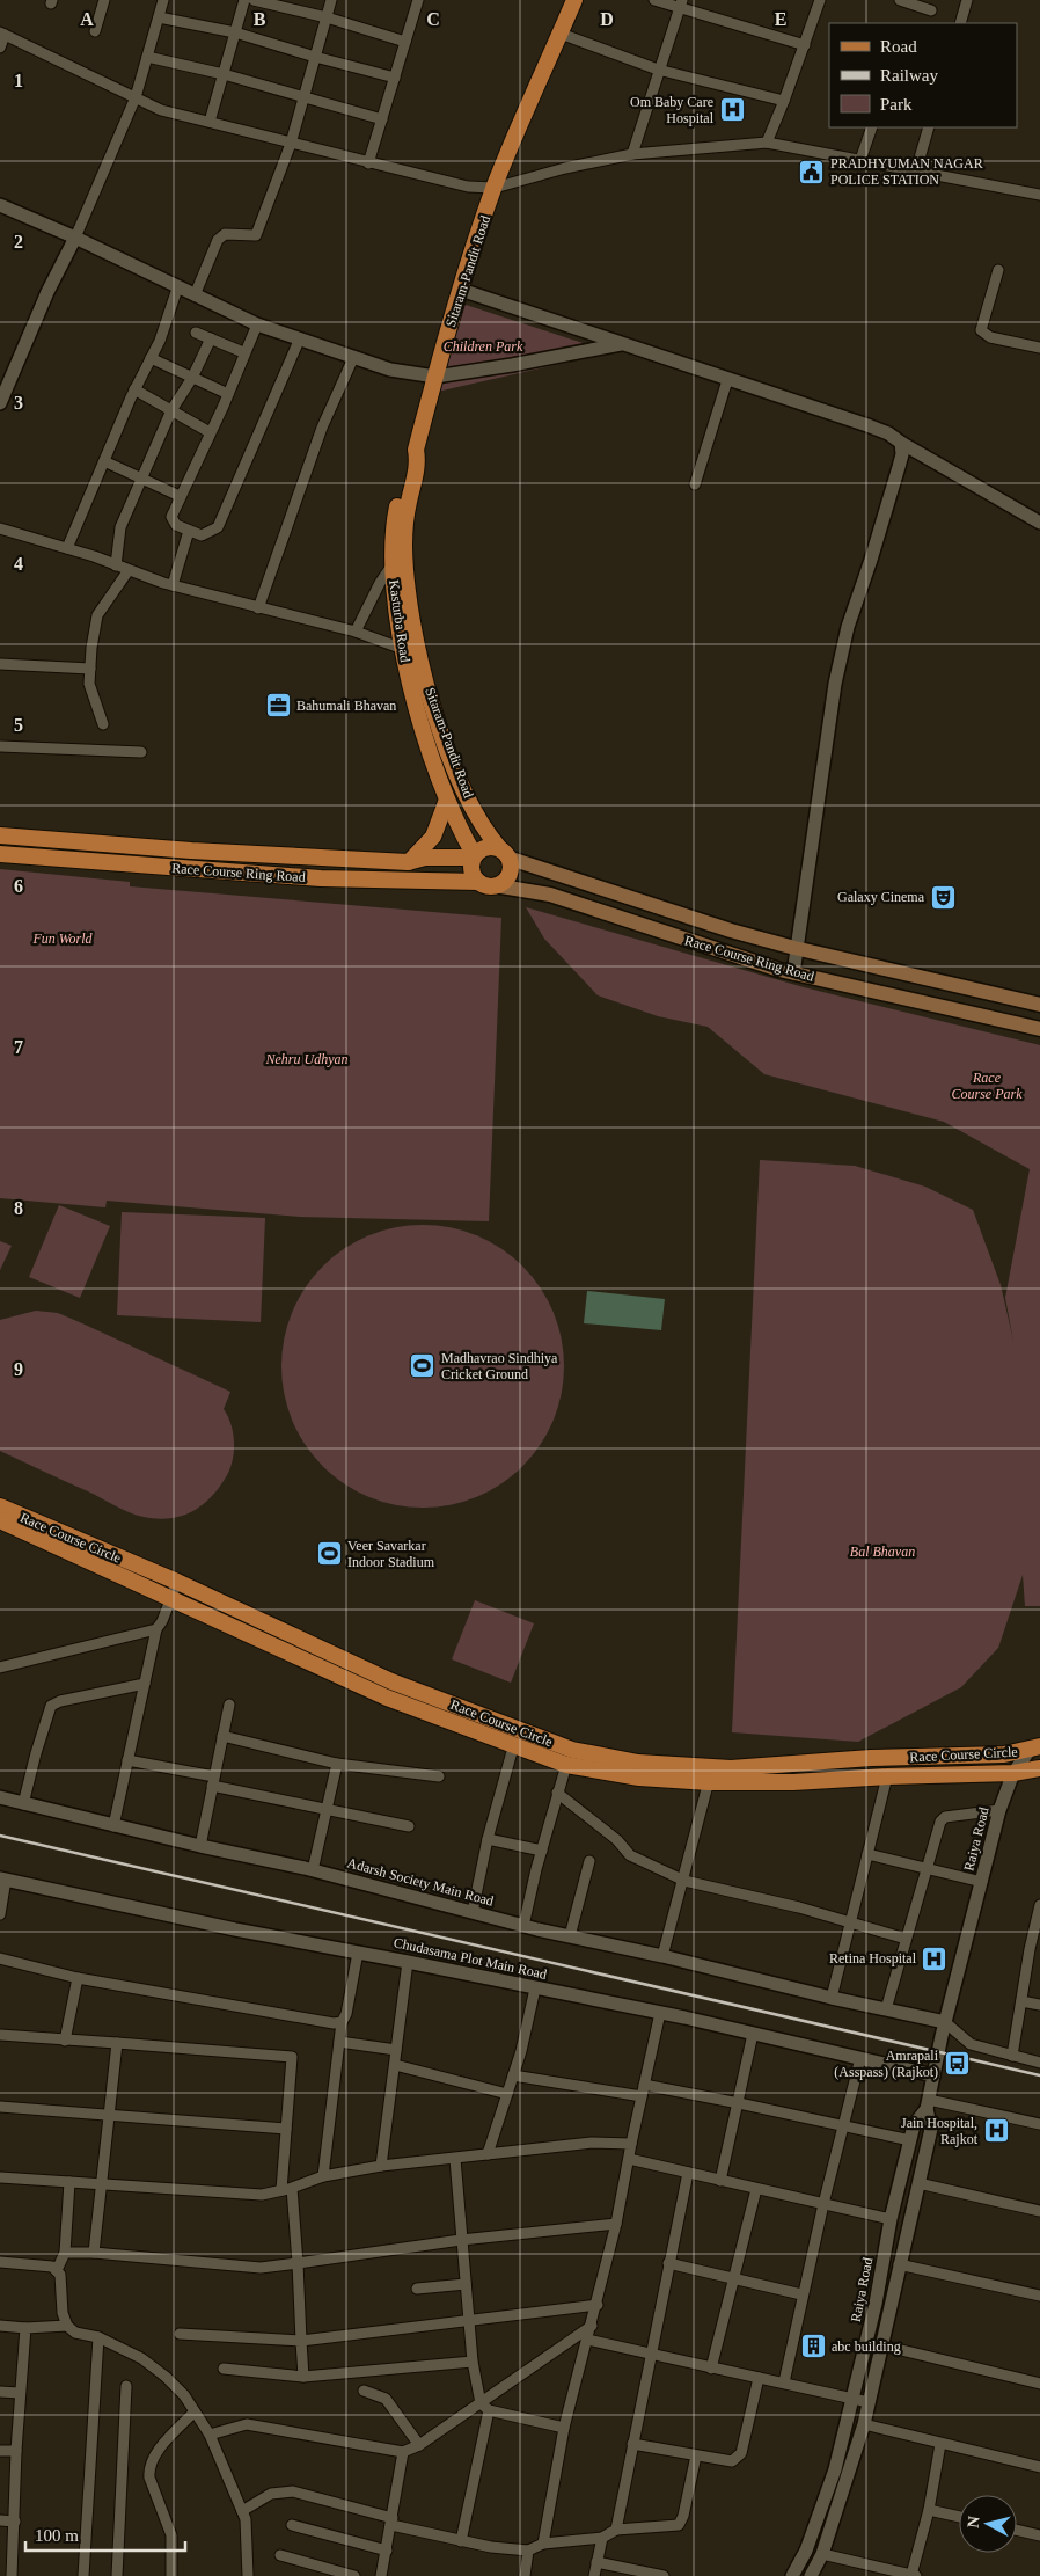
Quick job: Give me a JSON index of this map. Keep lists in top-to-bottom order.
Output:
{
  "streets": {
    "main road": [
      "Sitaram-Pandit Road",
      "Kasturba Road",
      "Race Course Ring Road",
      "Race Course Circle"
    ],
    "street": ["Raiya Road", "Adarsh Society Main Road", "Chudasama Plot Main Road"]
  },
  "crossings": [
    ["Sitaram-Pandit Road", "Kasturba Road"],
    ["Sitaram-Pandit Road", "Race Course Ring Road"],
    ["Kasturba Road", "Race Course Ring Road"],
    ["Race Course Circle", "Raiya Road"],
    ["Raiya Road", "Adarsh Society Main Road"],
    ["Raiya Road", "Chudasama Plot Main Road"]
  ],
  "parks": [
    "Children Park",
    "Fun World",
    "Nehru Udhyan",
    "Race Course Park",
    "Bal Bhavan"
  ],
  "places": {
    "hospital": ["Om Baby Care Hospital", "Retina Hospital", "Jain Hospital, Rajkot"],
    "public building": ["PRADHYUMAN NAGAR POLICE STATION"],
    "office": ["Bahumali Bhavan"],
    "theatre": ["Galaxy Cinema"],
    "sports": ["Madhavrao Sindhiya Cricket Ground", "Veer Savarkar Indoor Stadium"],
    "bus stop": ["Amrapali (Asspass) (Rajkot)"],
    "building": ["abc building"]
  },
  "legend": ["Road", "Railway", "Park"],
  "scale_bar": "100 m",
  "north": "left",
  "grid": {
    "columns": [
      "A",
      "B",
      "C",
      "D",
      "E"
    ],
    "rows": [
      "1",
      "2",
      "3",
      "4",
      "5",
      "6",
      "7",
      "8",
      "9"
    ]
  }
}
